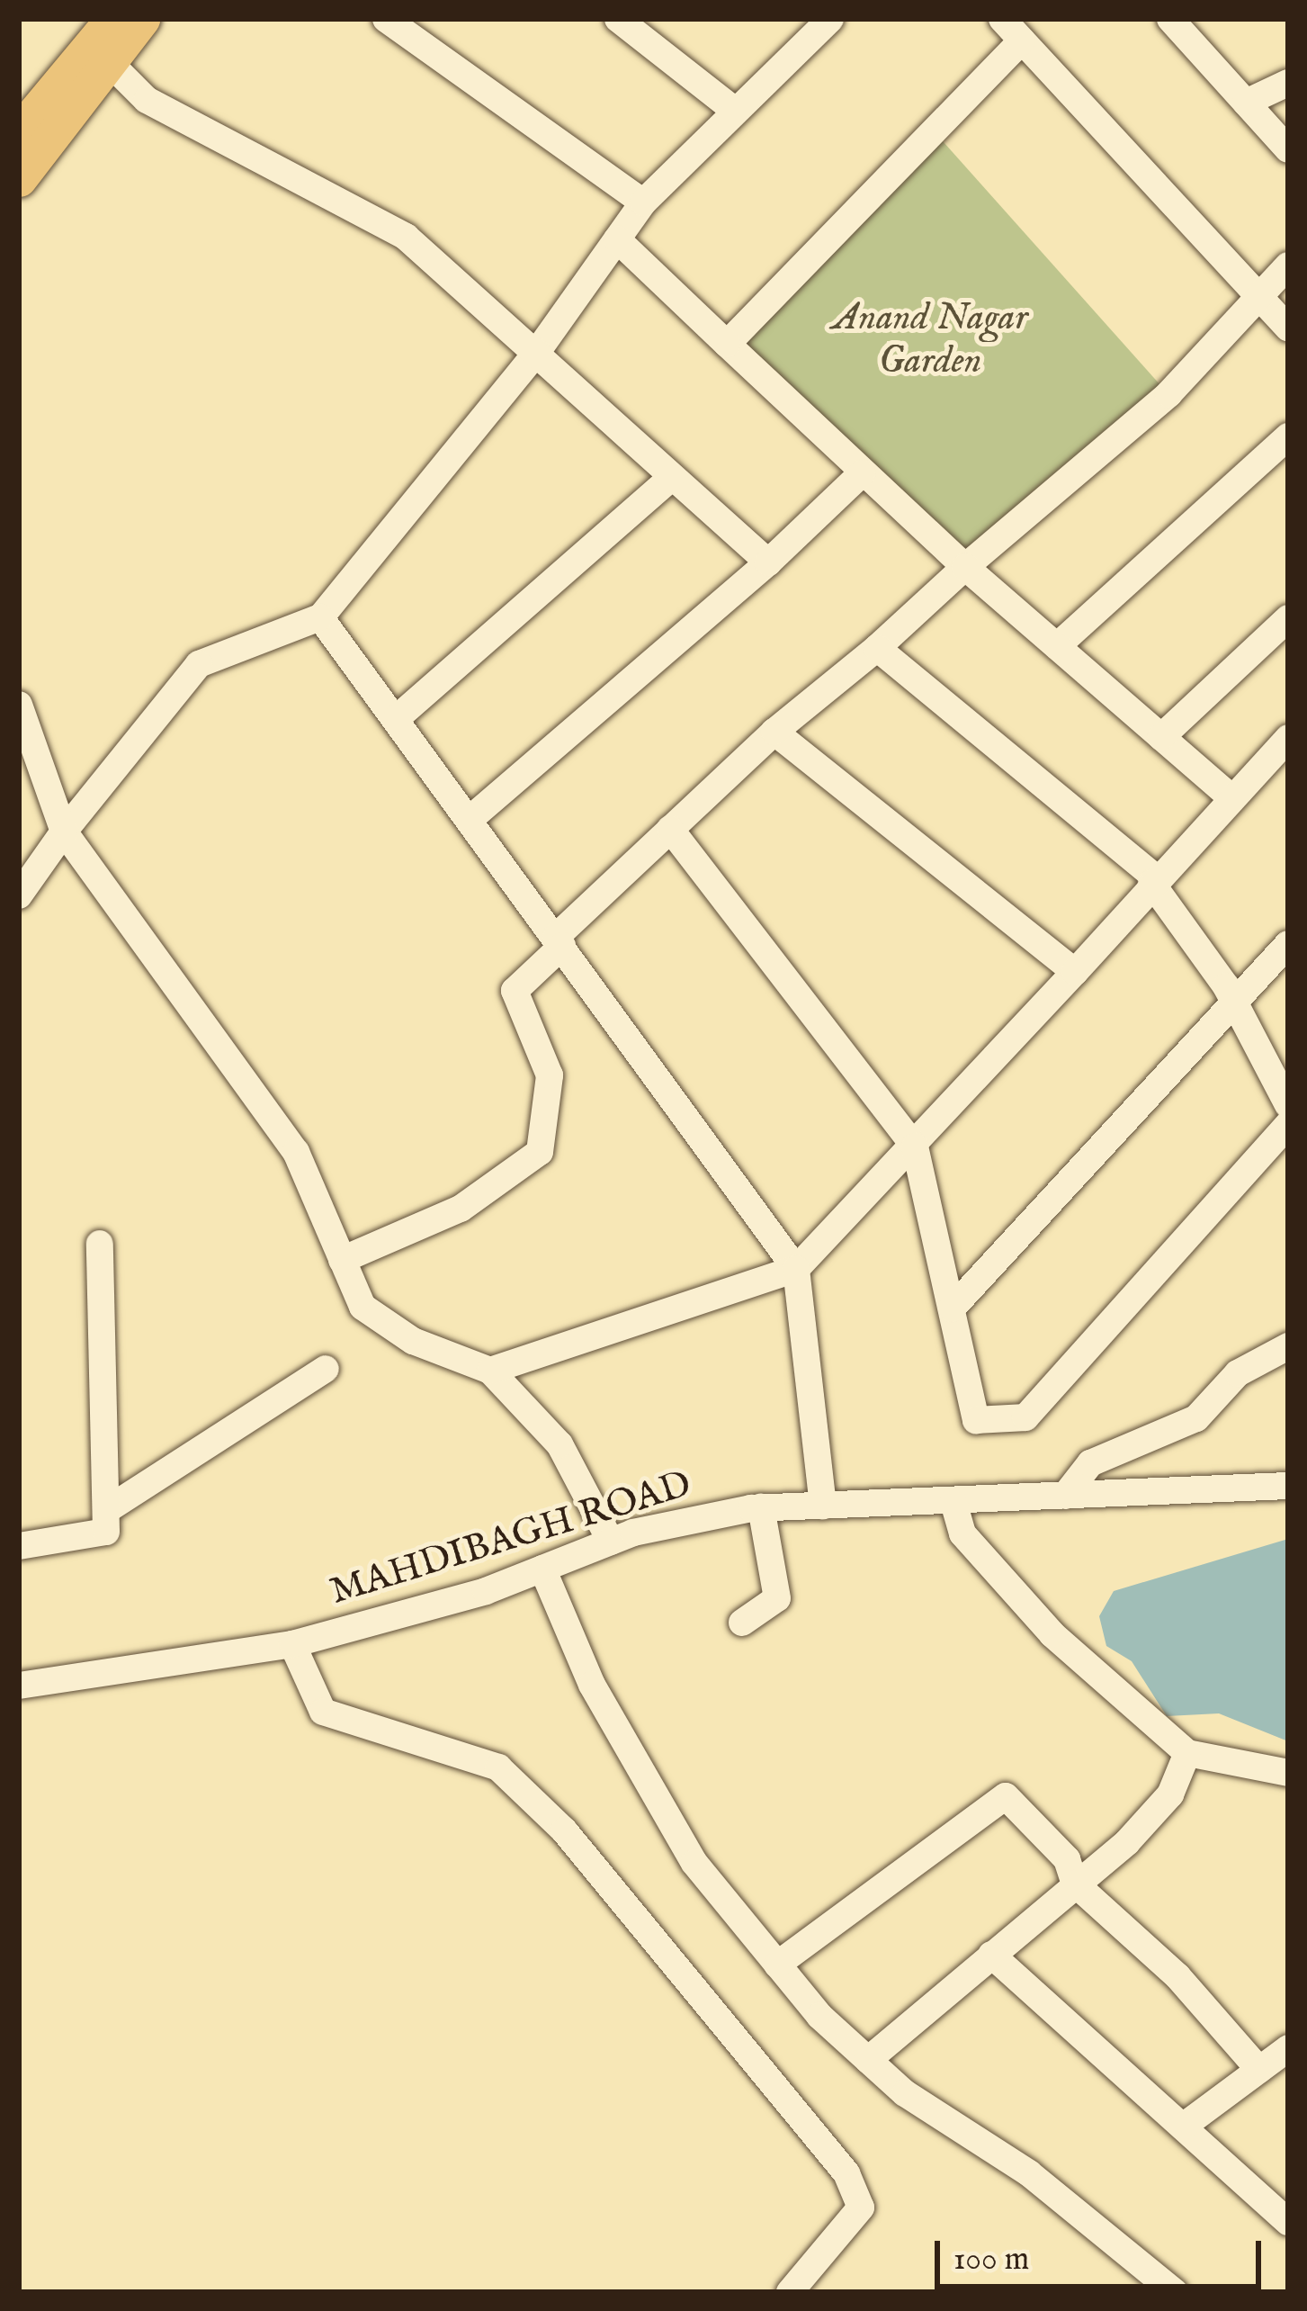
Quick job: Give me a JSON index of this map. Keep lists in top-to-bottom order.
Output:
{
  "streets": {
    "street": ["MAHDIBAGH ROAD"]
  },
  "parks": ["Anand Nagar Garden"],
  "scale_bar": "100 m"
}
